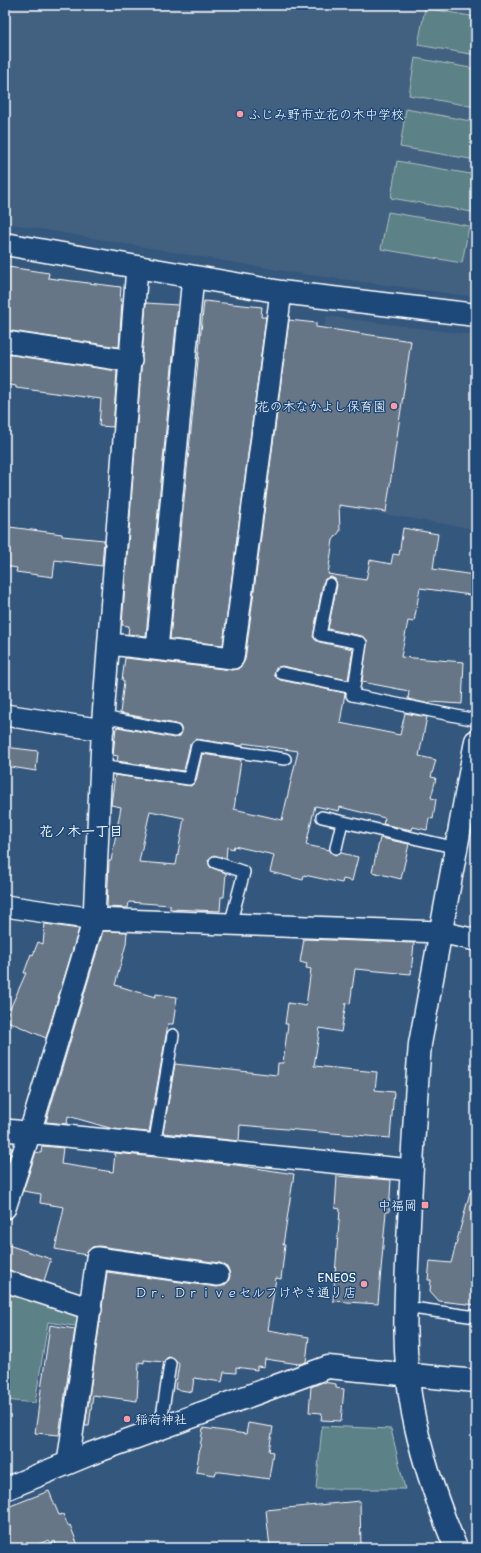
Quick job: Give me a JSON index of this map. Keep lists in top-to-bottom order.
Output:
{
  "districts": ["花ノ木一丁目"],
  "places": {
    "other": [
      "ふじみ野市立花の木中学校",
      "花の木なかよし保育園",
      "ENEOS Ｄｒ．Ｄｒｉｖｅセルフけやき通り店",
      "稲荷神社"
    ],
    "transit": ["中福岡"]
  }
}
